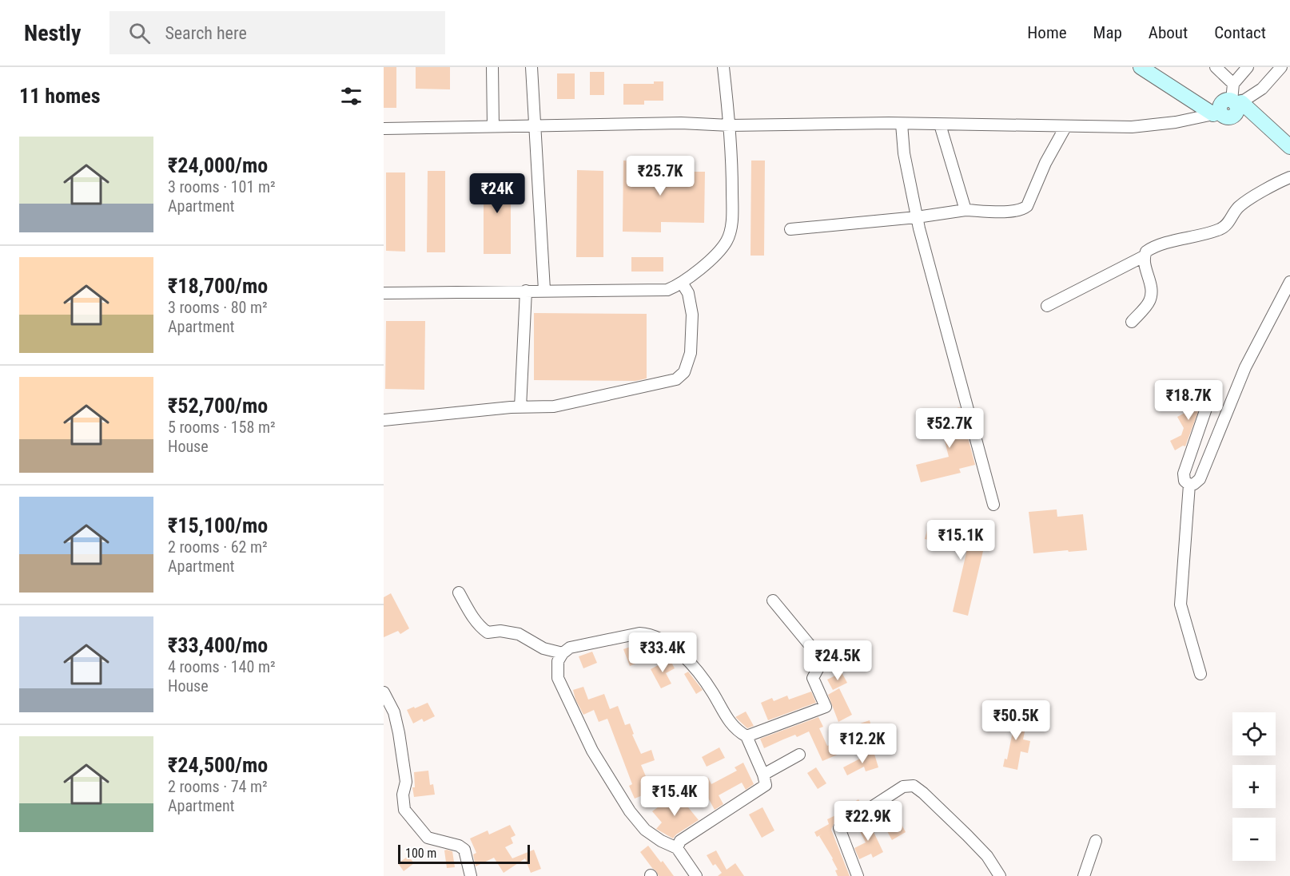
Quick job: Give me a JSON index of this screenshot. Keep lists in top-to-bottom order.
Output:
{
  "scale_bar": "100 m",
  "page": {
    "header": "Nestly",
    "search": "Search here",
    "nav": [
      "Home",
      "Map",
      "About",
      "Contact"
    ],
    "heading": "11 homes",
    "list": [
      {
        "name": "₹24,000/mo",
        "note": "3 rooms · 101 m² · Apartment"
      },
      {
        "name": "₹18,700/mo",
        "note": "3 rooms · 80 m² · Apartment"
      },
      {
        "name": "₹52,700/mo",
        "note": "5 rooms · 158 m² · House"
      },
      {
        "name": "₹15,100/mo",
        "note": "2 rooms · 62 m² · Apartment"
      },
      {
        "name": "₹33,400/mo",
        "note": "4 rooms · 140 m² · House"
      },
      {
        "name": "₹24,500/mo",
        "note": "2 rooms · 74 m² · Apartment"
      }
    ],
    "price": [
      "₹25.7K",
      "₹24K",
      "₹18.7K",
      "₹52.7K",
      "₹15.1K",
      "₹33.4K",
      "₹24.5K",
      "₹50.5K",
      "₹12.2K",
      "₹15.4K",
      "₹22.9K"
    ],
    "map_buttons": ["+", "−"],
    "scale": "100 m"
  }
}
